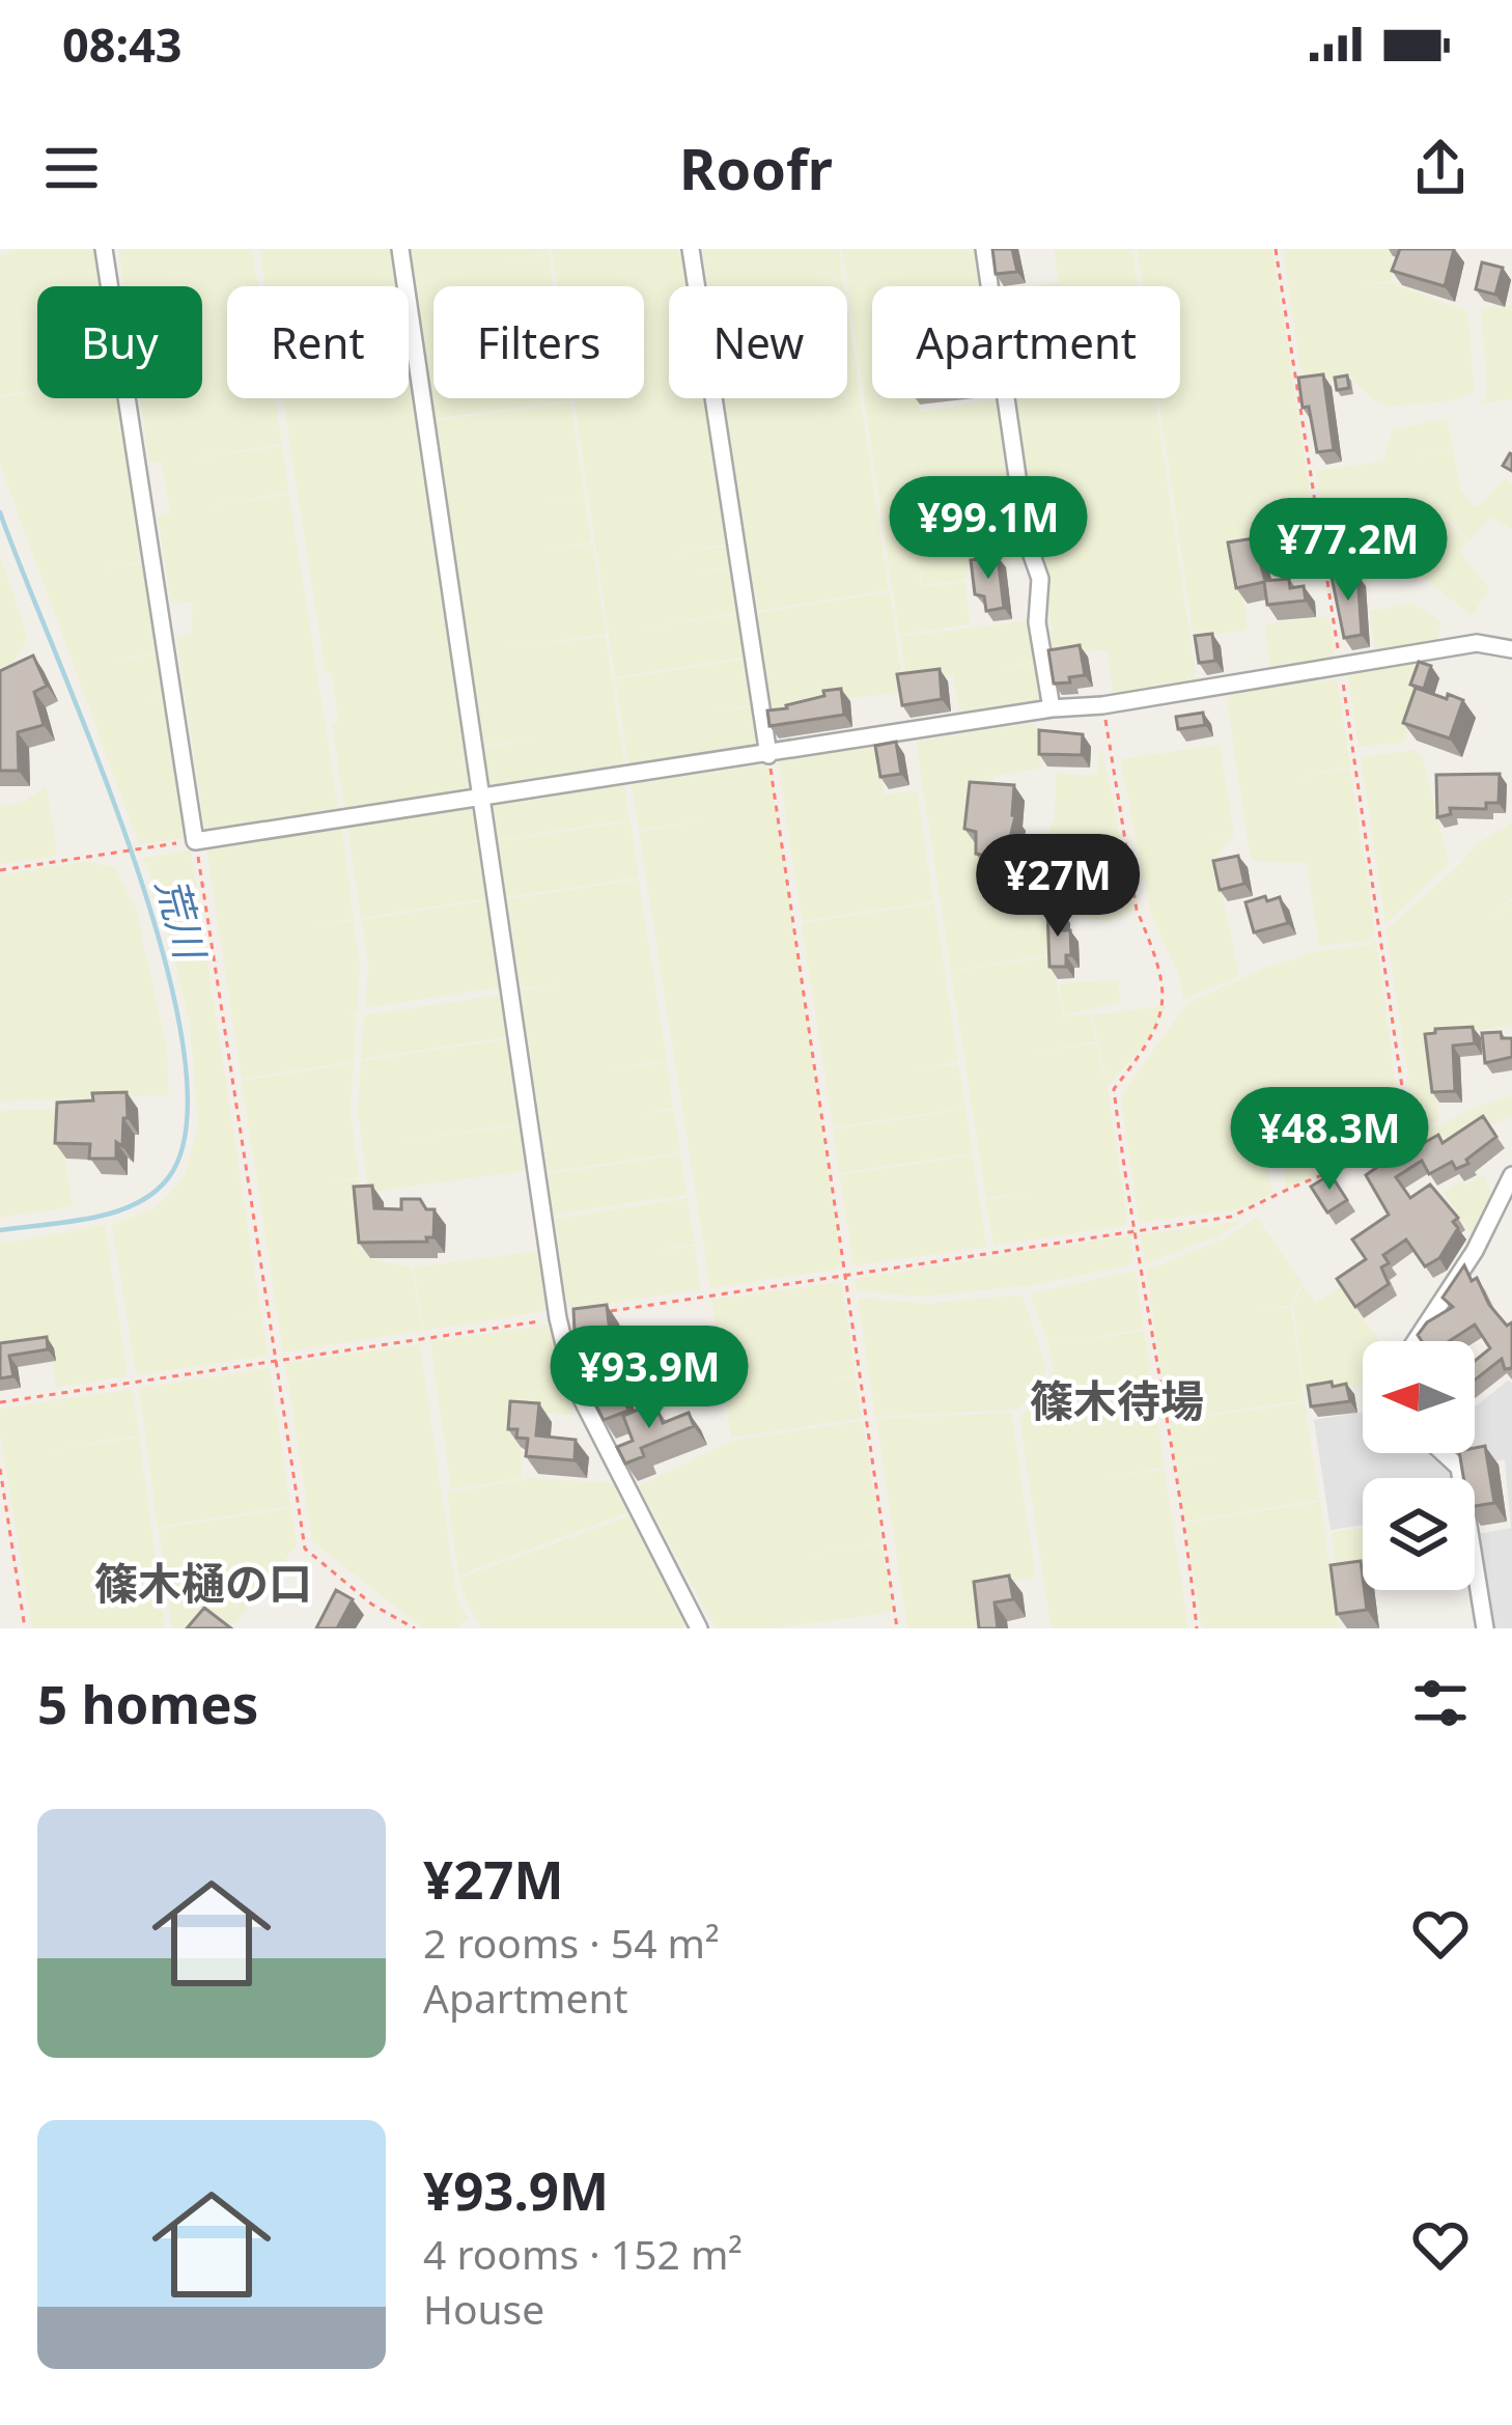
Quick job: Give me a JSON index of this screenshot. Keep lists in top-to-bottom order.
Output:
{
  "districts": ["篠木待場", "篠木樋の口"],
  "water": ["荒川"],
  "north": "left",
  "page": {
    "status": "08:43",
    "header": "Roofr",
    "chip": [
      "Buy",
      "Rent",
      "Filters",
      "New",
      "Apartment"
    ],
    "price": [
      "¥99.1M",
      "¥77.2M",
      "¥27M",
      "¥48.3M",
      "¥93.9M"
    ],
    "heading": "5 homes",
    "list": [
      {
        "name": "¥27M",
        "note": "2 rooms · 54 m² · Apartment"
      },
      {
        "name": "¥93.9M",
        "note": "4 rooms · 152 m² · House"
      }
    ]
  }
}
